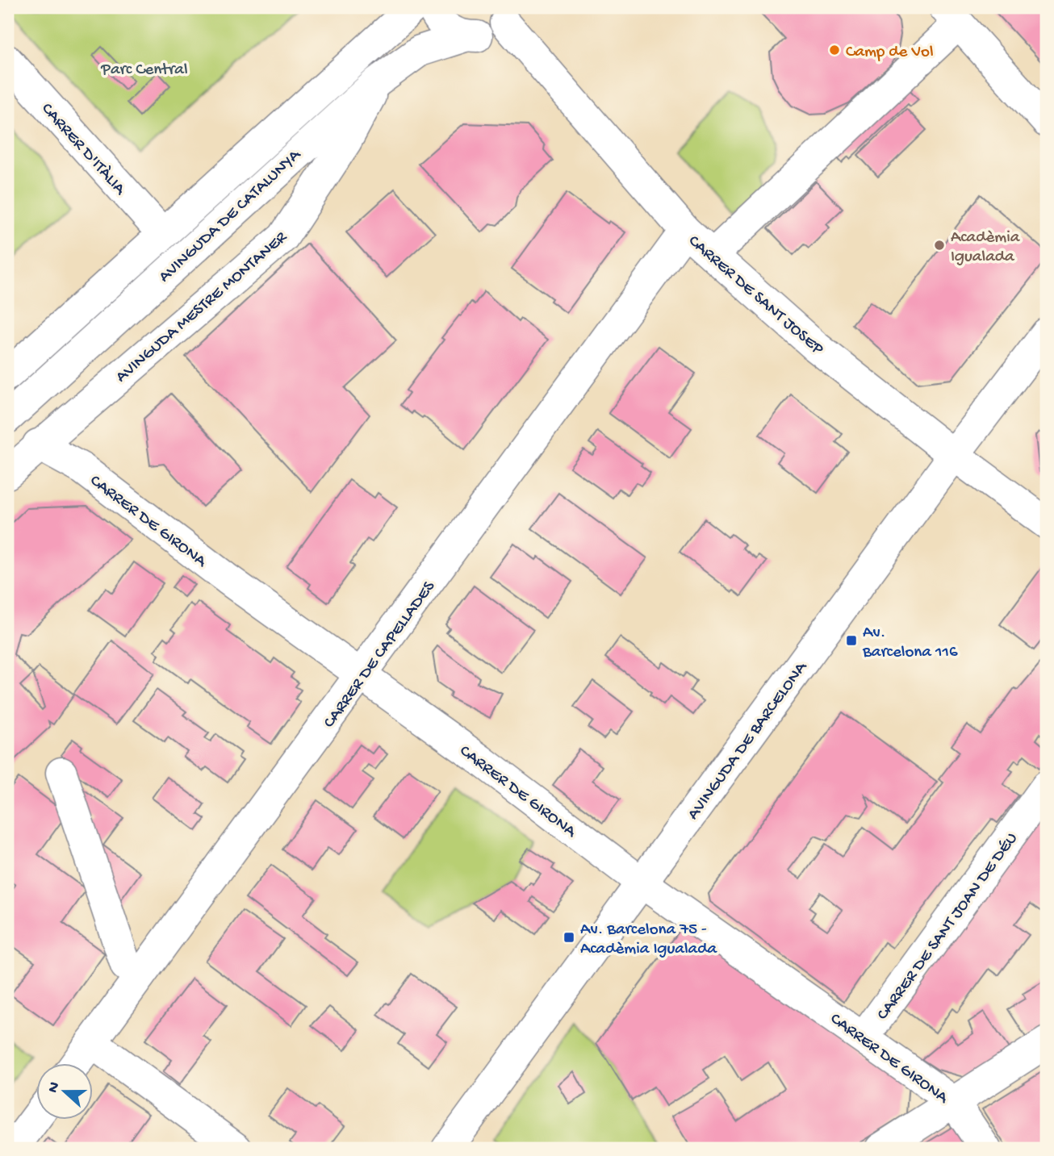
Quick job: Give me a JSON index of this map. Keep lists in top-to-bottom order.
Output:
{
  "streets": {
    "street": [
      "CARRER D'ITÀLIA",
      "AVINGUDA DE CATALUNYA",
      "CARRER DE SANT JOSEP",
      "AVINGUDA MESTRE MONTANER",
      "CARRER DE GIRONA",
      "CARRER DE CAPELLADES",
      "AVINGUDA DE BARCELONA",
      "CARRER DE SANT JOAN DE DÉU"
    ]
  },
  "crossings": [
    ["CARRER D'ITÀLIA", "AVINGUDA DE CATALUNYA"],
    ["AVINGUDA DE CATALUNYA", "CARRER DE SANT JOSEP"],
    ["AVINGUDA DE CATALUNYA", "AVINGUDA MESTRE MONTANER"],
    ["CARRER DE SANT JOSEP", "CARRER DE CAPELLADES"],
    ["CARRER DE SANT JOSEP", "AVINGUDA DE BARCELONA"],
    ["AVINGUDA MESTRE MONTANER", "CARRER DE GIRONA"],
    ["CARRER DE GIRONA", "CARRER DE CAPELLADES"],
    ["CARRER DE GIRONA", "AVINGUDA DE BARCELONA"],
    ["CARRER DE GIRONA", "CARRER DE SANT JOAN DE DÉU"]
  ],
  "parks": ["Parc Central"],
  "places": {
    "other": ["Camp de Vol", "Acadèmia Igualada"],
    "transit": ["Av. Barcelona 116", "Av. Barcelona 75 - Acadèmia Igualada"]
  },
  "north": "left"
}
